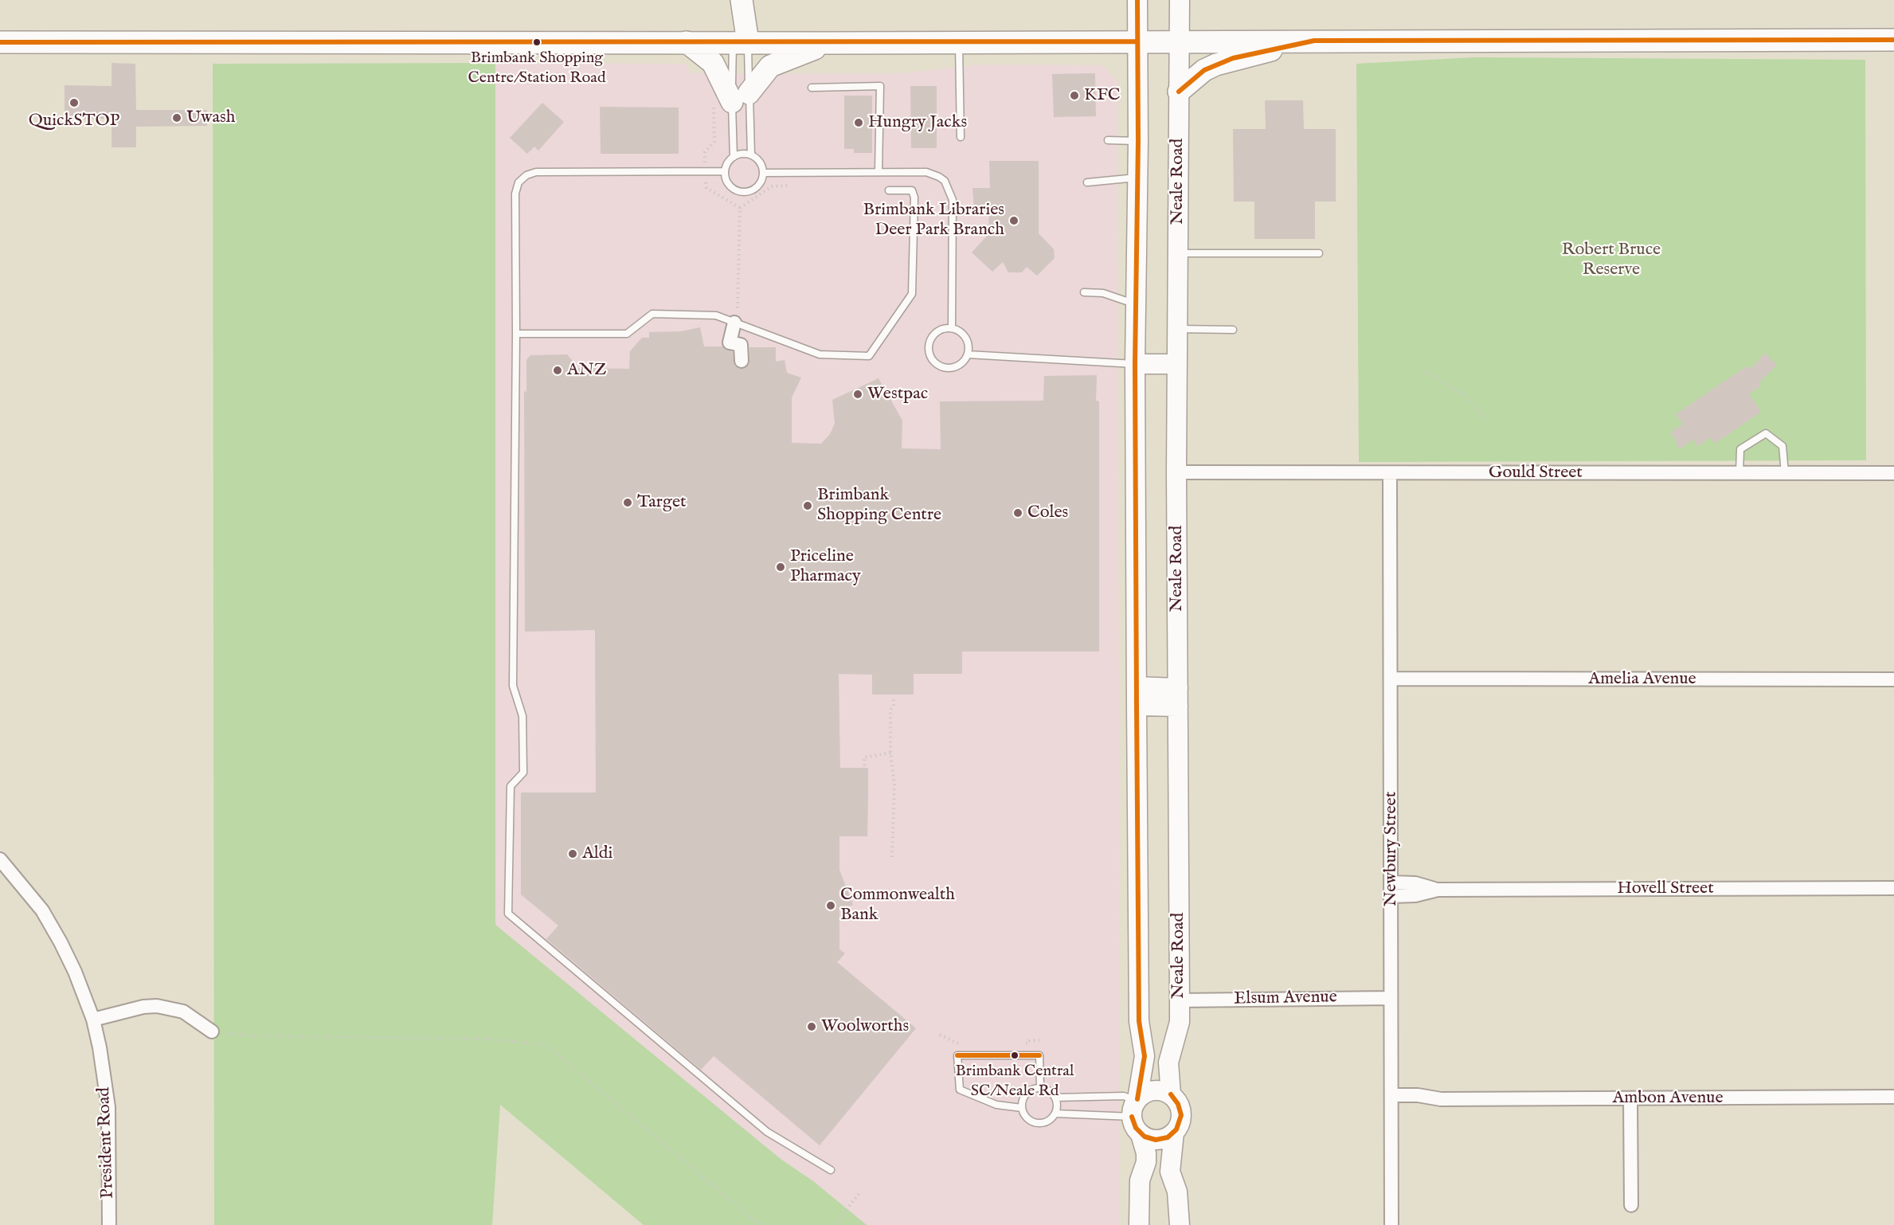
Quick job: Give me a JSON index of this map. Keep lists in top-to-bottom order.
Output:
{
  "streets": {
    "street": [
      "Neale Road",
      "Gould Street",
      "Amelia Avenue",
      "Newbury Street",
      "Hovell Street",
      "Elsum Avenue",
      "Ambon Avenue",
      "President Road"
    ]
  },
  "crossings": [
    ["Neale Road", "Gould Street"],
    ["Neale Road", "Elsum Avenue"],
    ["Gould Street", "Newbury Street"],
    ["Amelia Avenue", "Newbury Street"],
    ["Newbury Street", "Hovell Street"],
    ["Newbury Street", "Elsum Avenue"],
    ["Newbury Street", "Ambon Avenue"]
  ],
  "parks": ["Robert Bruce Reserve"],
  "places": [
    "Brimbank Shopping Centre/Station Road",
    "KFC",
    "QuickSTOP",
    "Uwash",
    "Hungry Jacks",
    "Brimbank Libraries Deer Park Branch",
    "ANZ",
    "Westpac",
    "Target",
    "Brimbank Shopping Centre",
    "Coles",
    "Priceline Pharmacy",
    "Aldi",
    "Commonwealth Bank",
    "Woolworths",
    "Brimbank Central SC/Neale Rd"
  ]
}
